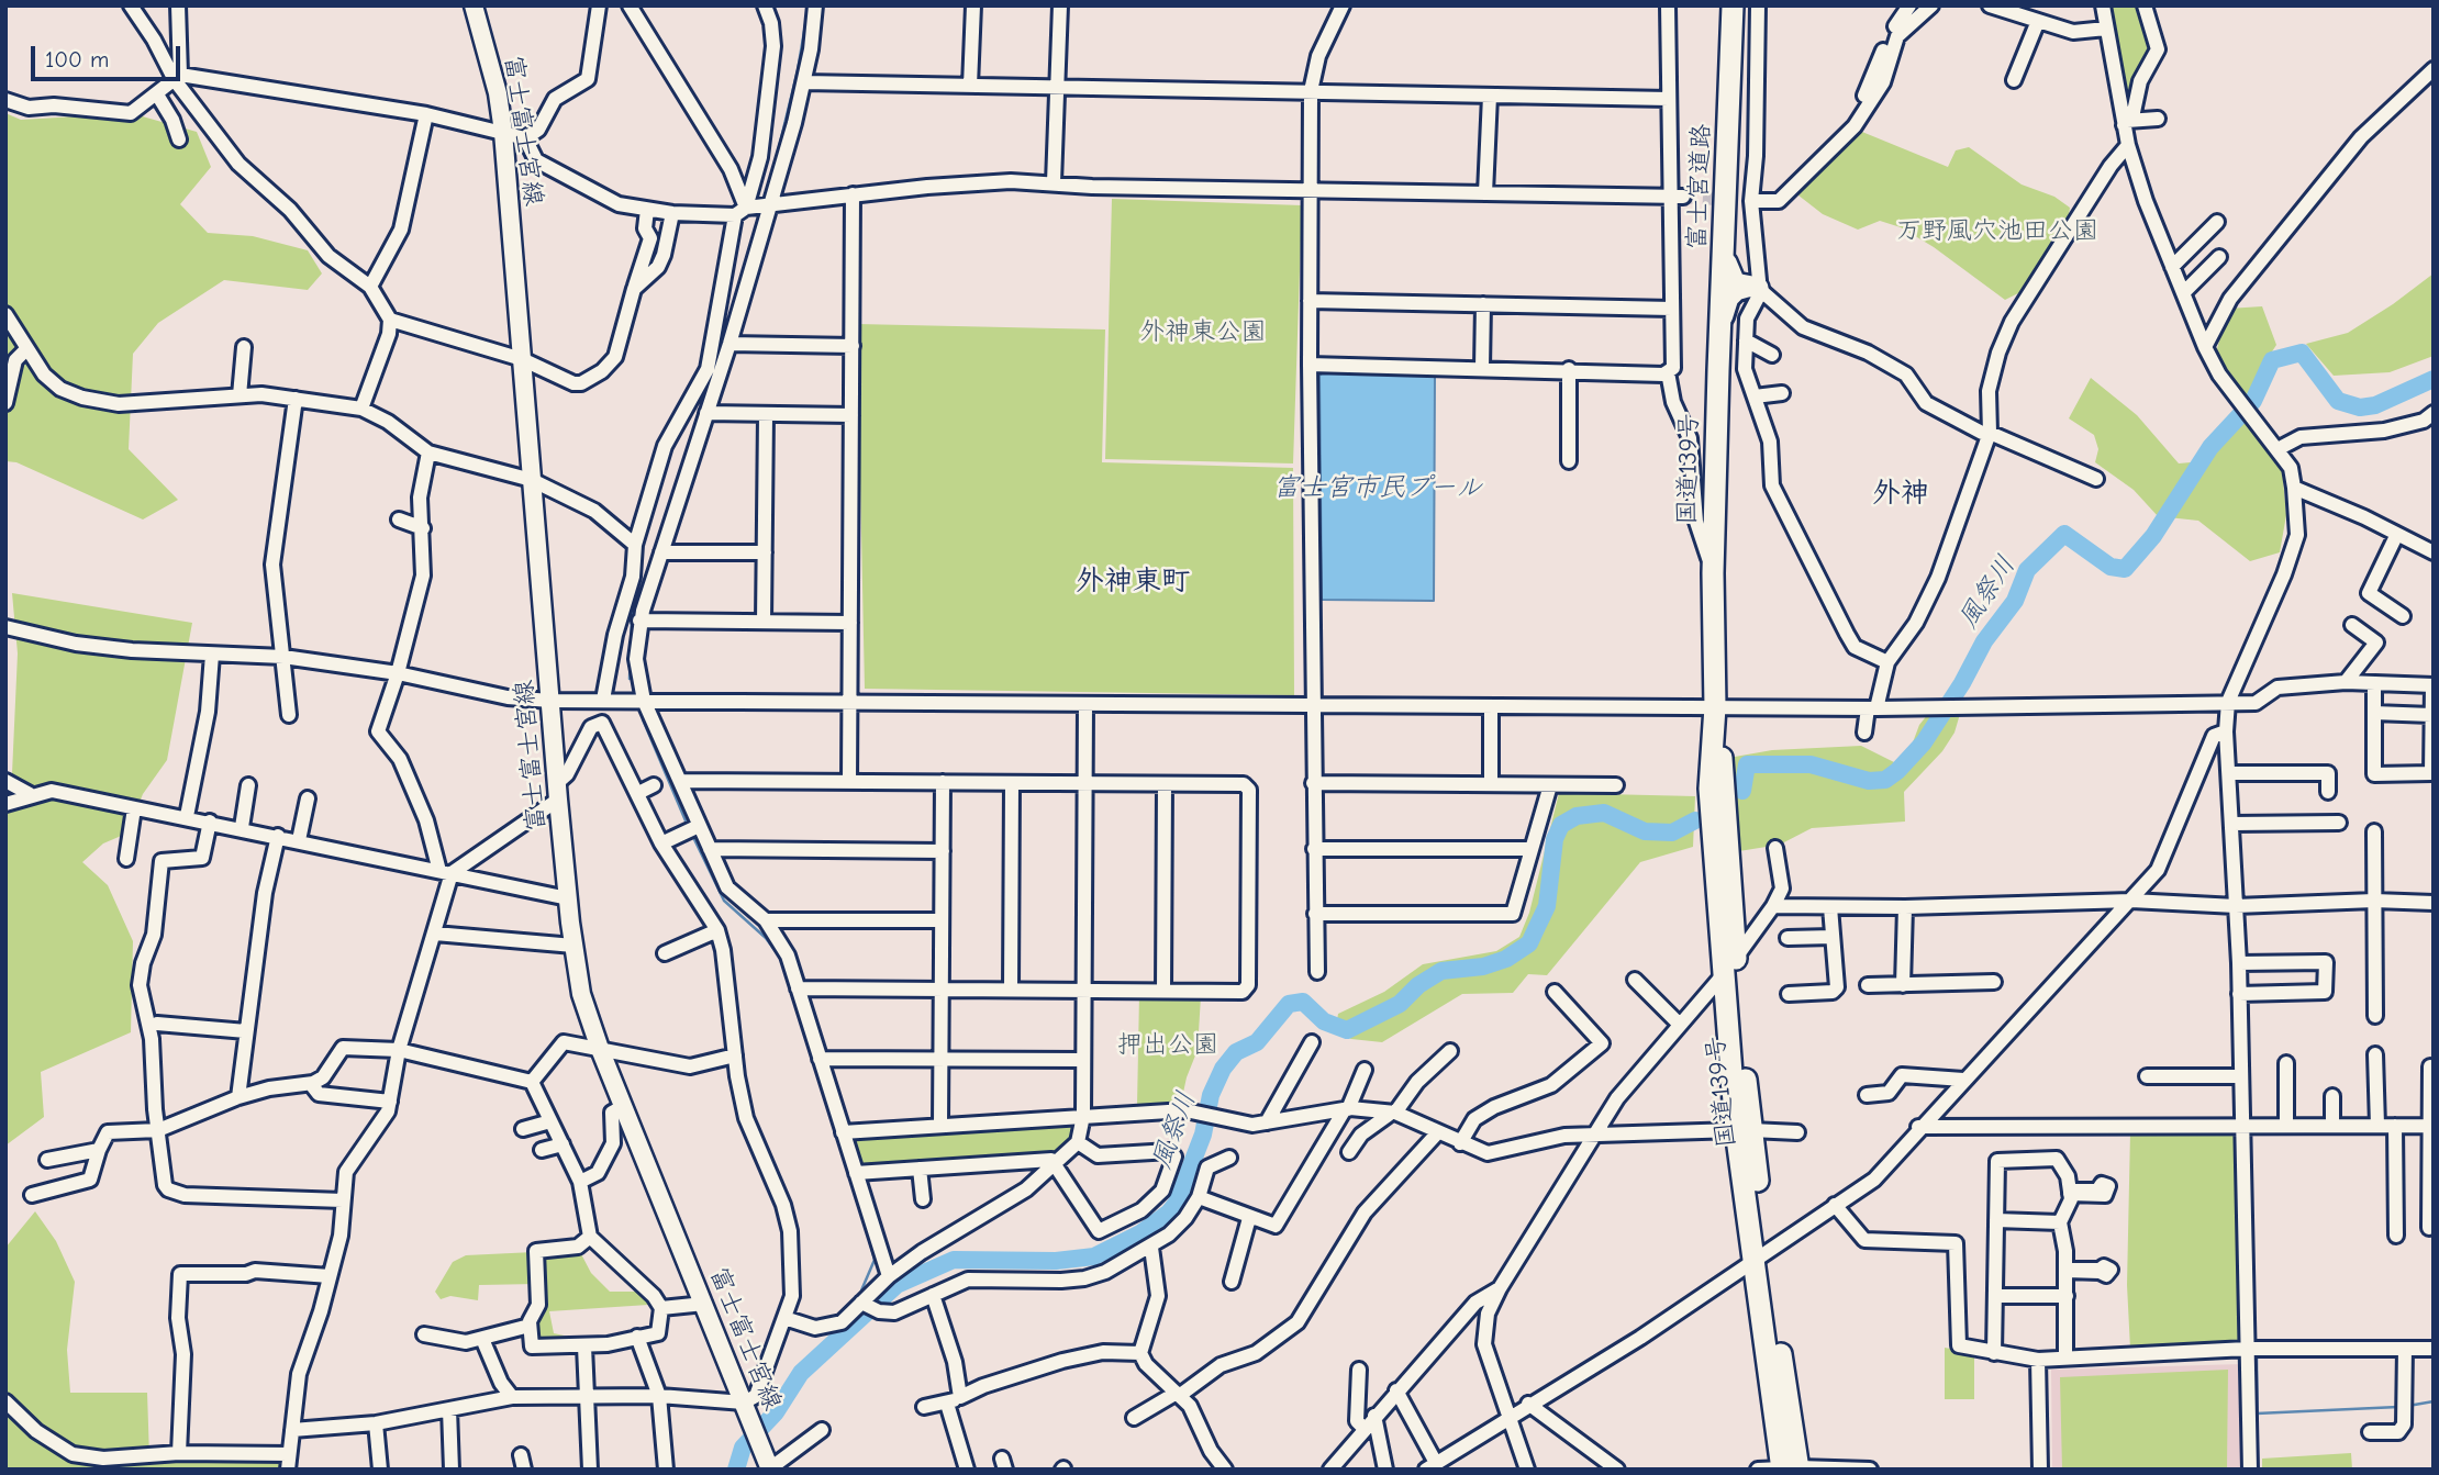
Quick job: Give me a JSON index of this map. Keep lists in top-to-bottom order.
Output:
{
  "streets": {
    "highway": ["富士宮道路", "国道139号"],
    "main road": ["富士富士宮線"]
  },
  "crossings": [
    ["富士宮道路", "国道139号"]
  ],
  "districts": ["外神", "外神東町"],
  "water": ["富士宮市民プール", "風祭川"],
  "parks": ["万野風穴池田公園", "外神東公園", "押出公園"],
  "scale_bar": "100 m"
}
